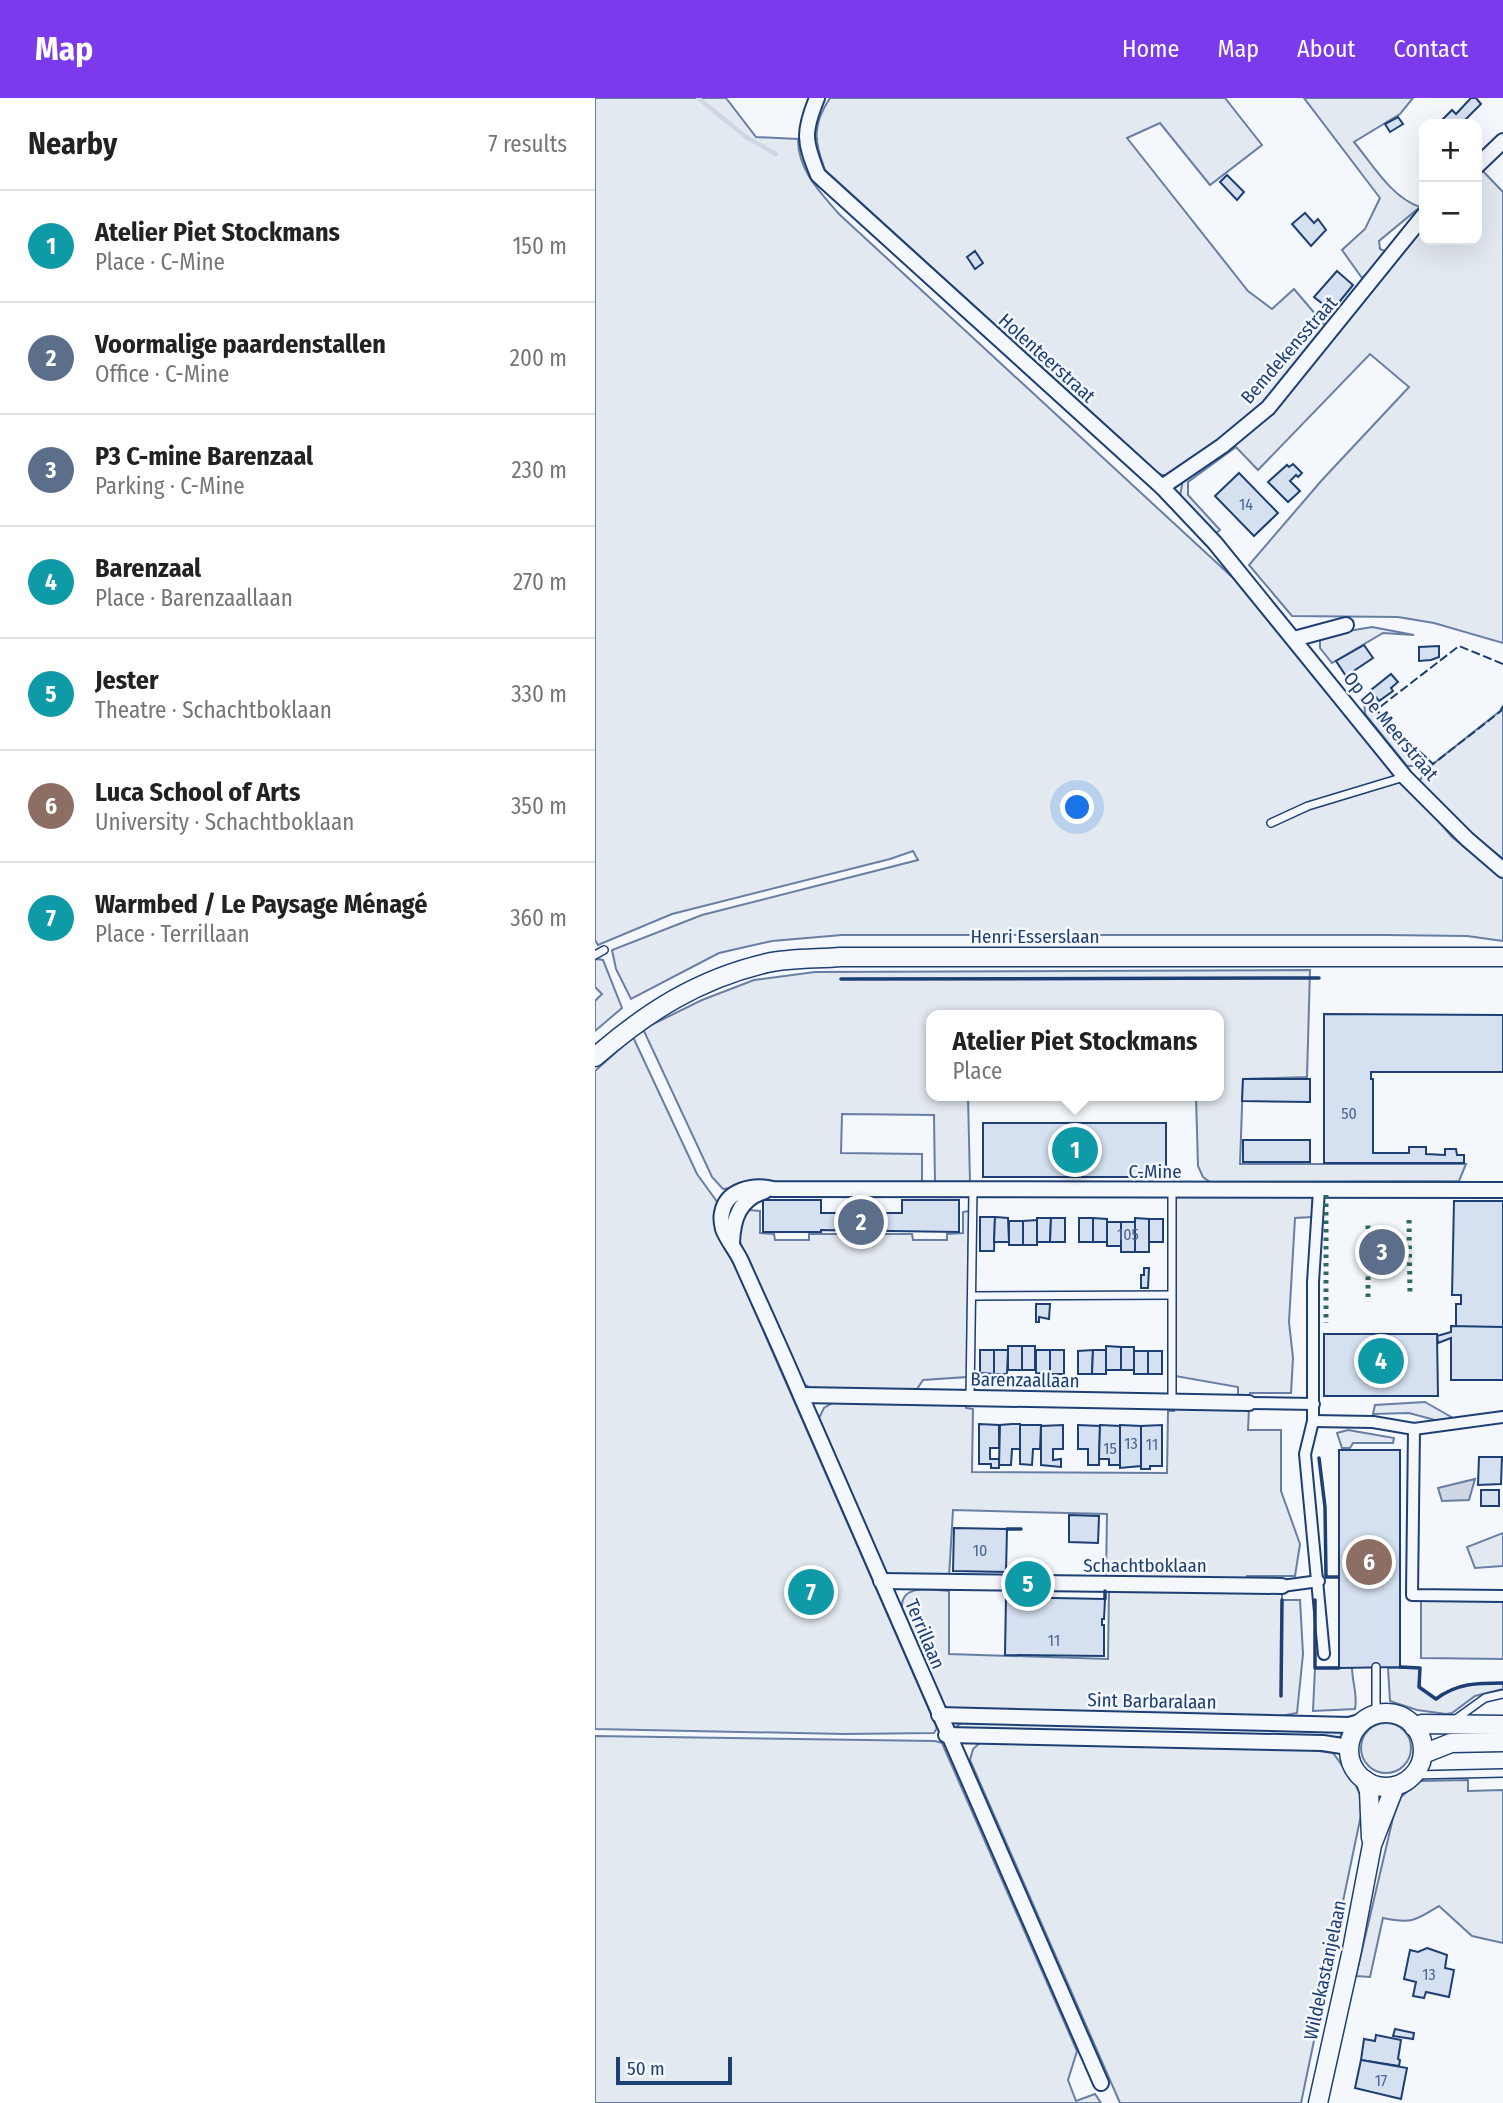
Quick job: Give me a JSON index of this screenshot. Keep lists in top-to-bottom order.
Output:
{
  "streets": {
    "street": [
      "Bemdekensstraat",
      "Holenteerstraat",
      "Op De Meerstraat",
      "Henri Esserslaan",
      "C-Mine",
      "Barenzaallaan",
      "Schachtboklaan",
      "Terrillaan",
      "Sint Barbaralaan",
      "Wildekastanjelaan"
    ]
  },
  "crossings": [
    ["Bemdekensstraat", "Holenteerstraat"],
    ["Holenteerstraat", "Op De Meerstraat"],
    ["C-Mine", "Terrillaan"],
    ["Barenzaallaan", "Terrillaan"],
    ["Schachtboklaan", "Terrillaan"],
    ["Terrillaan", "Sint Barbaralaan"],
    ["Sint Barbaralaan", "Wildekastanjelaan"]
  ],
  "house_numbers": [
    "14",
    "50",
    "105",
    "13",
    "11",
    "15",
    "10",
    "11",
    "13",
    "17"
  ],
  "scale_bar": "50 m",
  "page": {
    "header": "Map",
    "nav": [
      "Home",
      "Map",
      "About",
      "Contact"
    ],
    "heading": ["Nearby", "7 results"],
    "map_buttons": ["+", "−"],
    "list": [
      {
        "mark": "1",
        "name": "Atelier Piet Stockmans",
        "note": "Place · C-Mine",
        "value": "150 m"
      },
      {
        "mark": "2",
        "name": "Voormalige paardenstallen",
        "note": "Office · C-Mine",
        "value": "200 m"
      },
      {
        "mark": "3",
        "name": "P3 C-mine Barenzaal",
        "note": "Parking · C-Mine",
        "value": "230 m"
      },
      {
        "mark": "4",
        "name": "Barenzaal",
        "note": "Place · Barenzaallaan",
        "value": "270 m"
      },
      {
        "mark": "5",
        "name": "Jester",
        "note": "Theatre · Schachtboklaan",
        "value": "330 m"
      },
      {
        "mark": "6",
        "name": "Luca School of Arts",
        "note": "University · Schachtboklaan",
        "value": "350 m"
      },
      {
        "mark": "7",
        "name": "Warmbed / Le Paysage Ménagé",
        "note": "Place · Terrillaan",
        "value": "360 m"
      }
    ],
    "popup": ["Atelier Piet Stockmans", "Place"],
    "pins": [
      "1",
      "2",
      "3",
      "4",
      "6",
      "5",
      "7"
    ],
    "scale": "50 m"
  }
}
